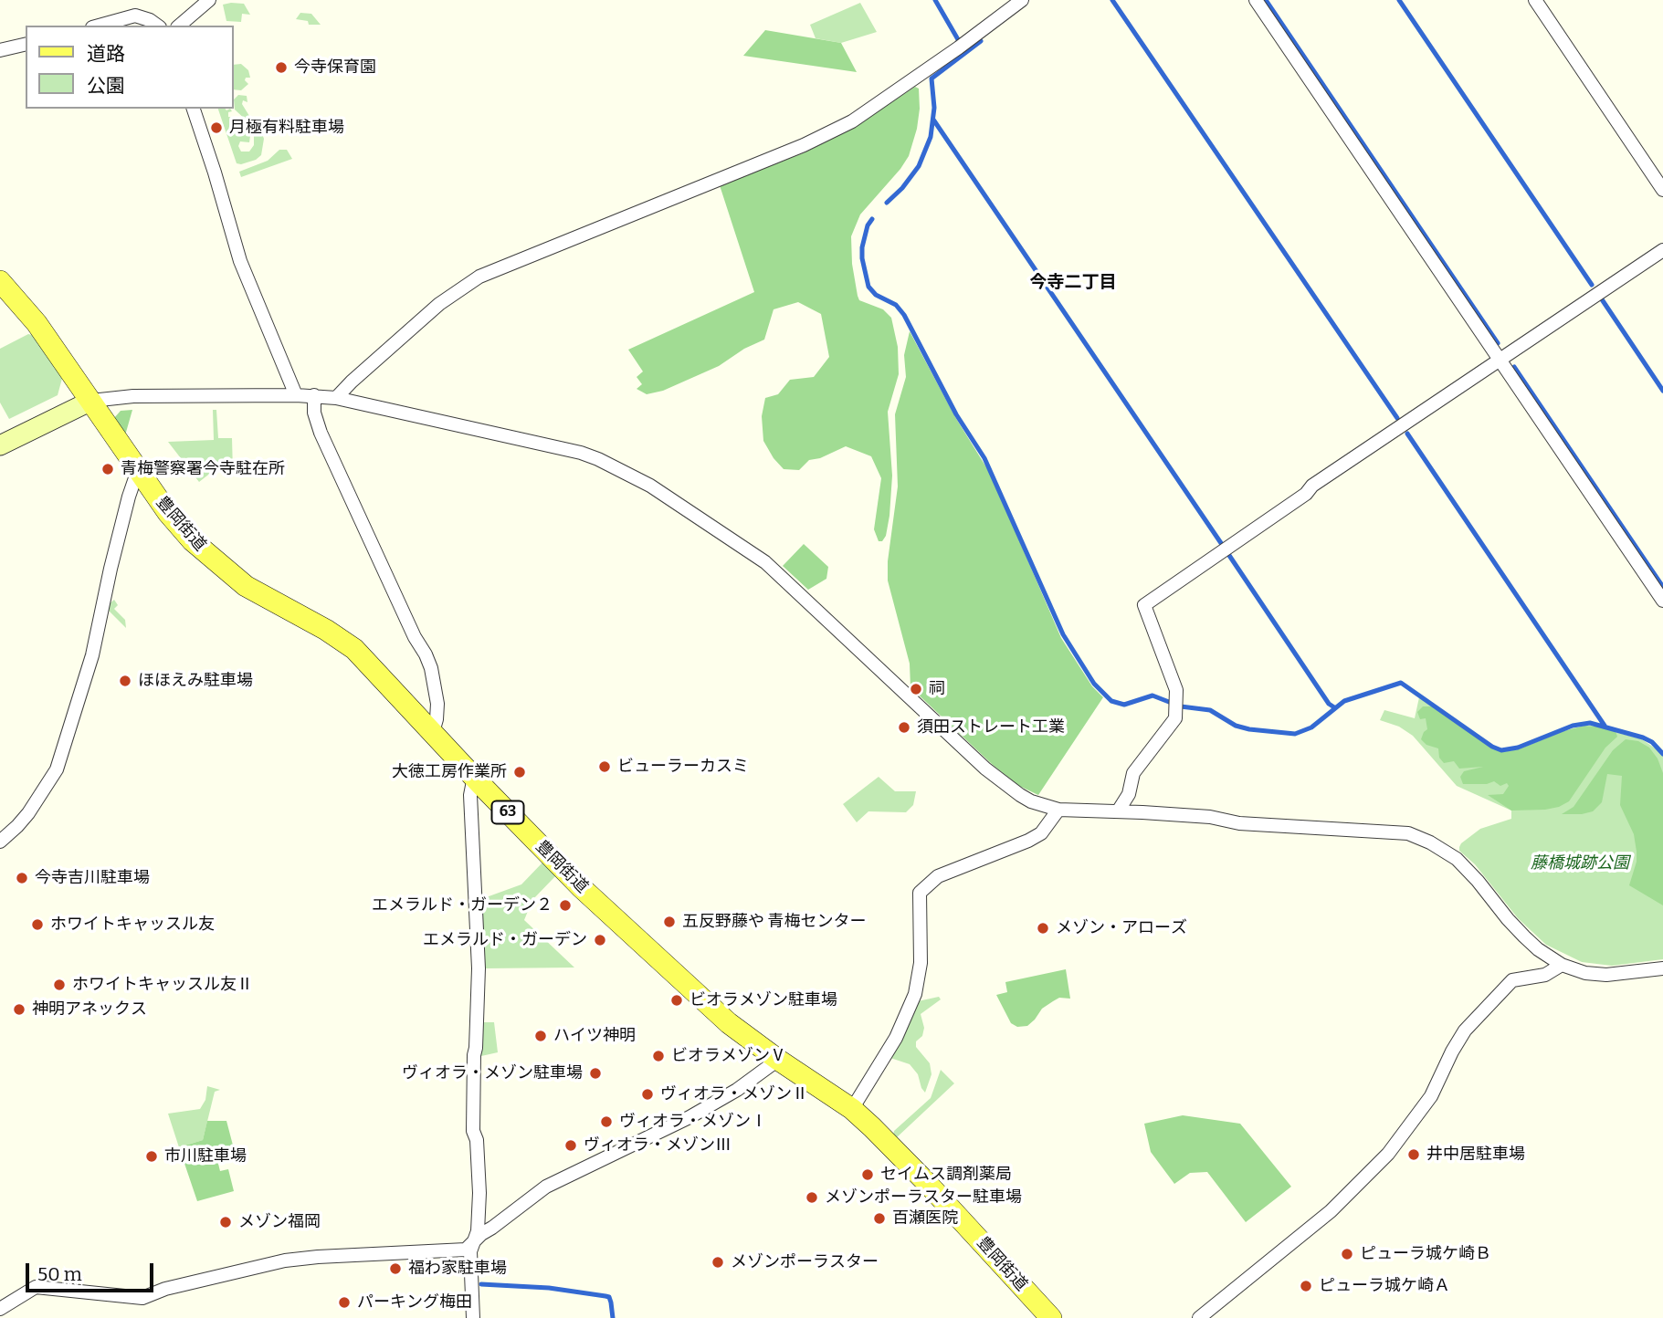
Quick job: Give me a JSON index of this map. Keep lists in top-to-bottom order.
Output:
{
  "streets": {
    "main road": ["豊岡街道", "63"]
  },
  "districts": ["今寺二丁目"],
  "parks": ["藤橋城跡公園"],
  "places": [
    "今寺保育園",
    "月極有料駐車場",
    "青梅警察署今寺駐在所",
    "ほほえみ駐車場",
    "祠",
    "須田ストレート工業",
    "ビューラーカスミ",
    "大徳工房作業所",
    "今寺吉川駐車場",
    "エメラルド・ガーデン２",
    "五反野藤や 青梅センター",
    "ホワイトキャッスル友",
    "メゾン・アローズ",
    "エメラルド・ガーデン",
    "ホワイトキャッスル友Ⅱ",
    "ビオラメゾン駐車場",
    "神明アネックス",
    "ハイツ神明",
    "ビオラメゾンⅤ",
    "ヴィオラ・メゾン駐車場",
    "ヴィオラ・メゾンⅡ",
    "ヴィオラ・メゾンⅠ",
    "ヴィオラ・メゾンⅢ",
    "井中居駐車場",
    "市川駐車場",
    "セイムス調剤薬局",
    "メゾンポーラスター駐車場",
    "百瀬医院",
    "メゾン福岡",
    "ピューラ城ケ崎Ｂ",
    "メゾンポーラスター",
    "福わ家駐車場",
    "ピューラ城ケ崎Ａ",
    "パーキング梅田"
  ],
  "legend": ["道路", "公園"],
  "scale_bar": "50 m"
}
